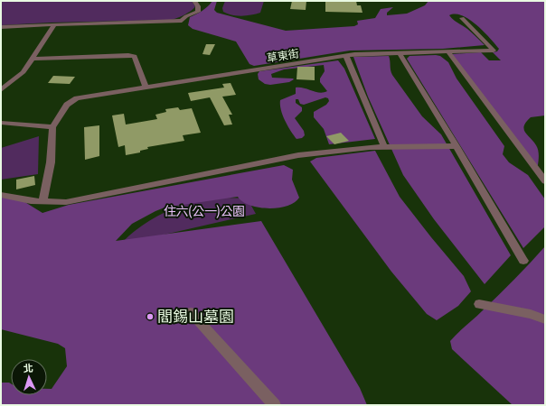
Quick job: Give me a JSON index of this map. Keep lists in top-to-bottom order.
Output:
{
  "streets": {
    "street": ["草東街"]
  },
  "parks": ["住六(公一)公園"],
  "places": ["閻錫山墓園"],
  "north": "top"
}
